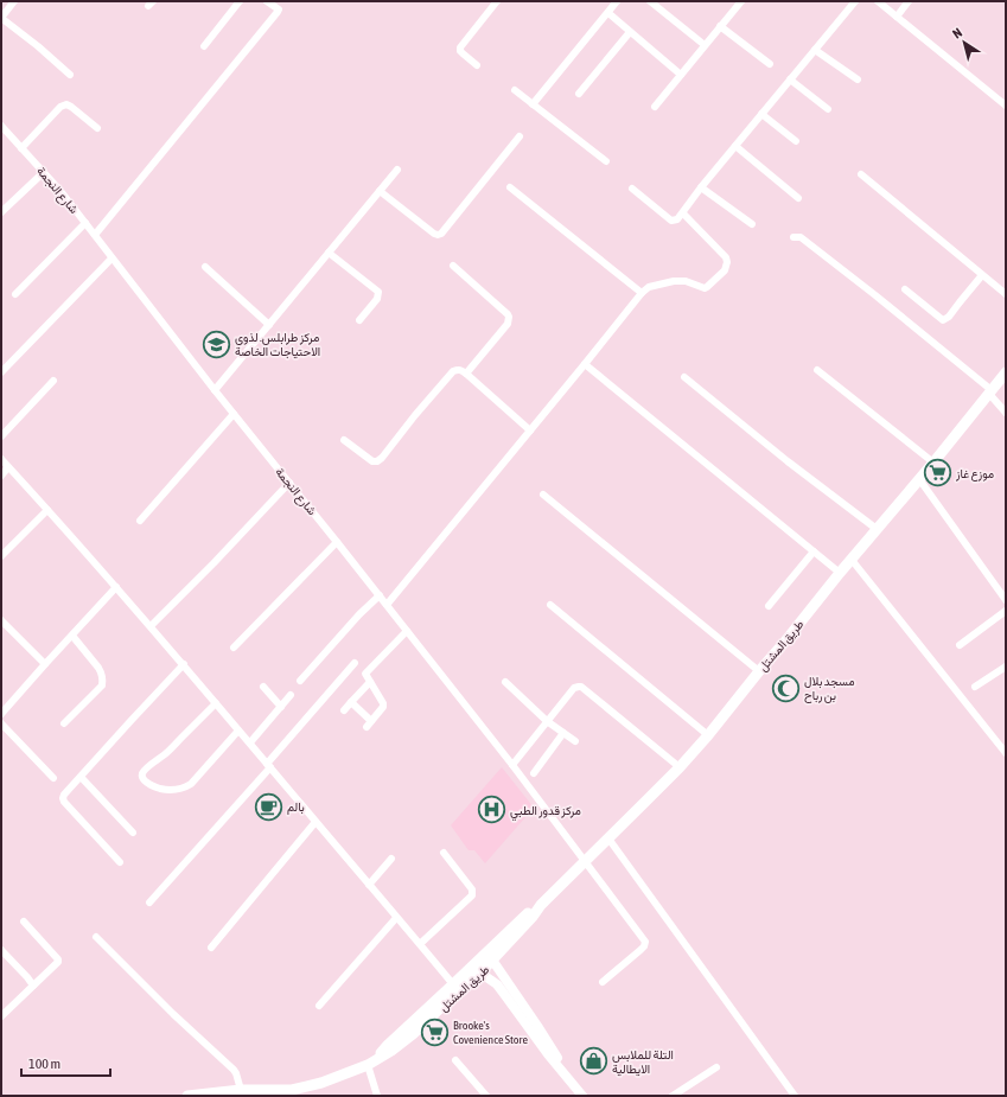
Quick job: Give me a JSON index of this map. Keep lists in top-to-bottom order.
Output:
{
  "streets": {
    "main road": ["طريق المشتل"],
    "street": ["شارع النجمة"]
  },
  "crossings": [
    ["شارع النجمة", "طريق المشتل"]
  ],
  "places": {
    "school or university": ["مركز طرابلس. لذوي الاحتياجات الخاصة"],
    "supermarket": ["موزع غاز", "Brooke's Covenience Store"],
    "mosque": ["مسجد بلال بن رباح"],
    "cafe": ["بالم"],
    "hospital": ["مركز قدور الطبي"],
    "shop": ["التلة للملابس الايطالية"]
  },
  "scale_bar": "100 m",
  "north": "top left"
}
